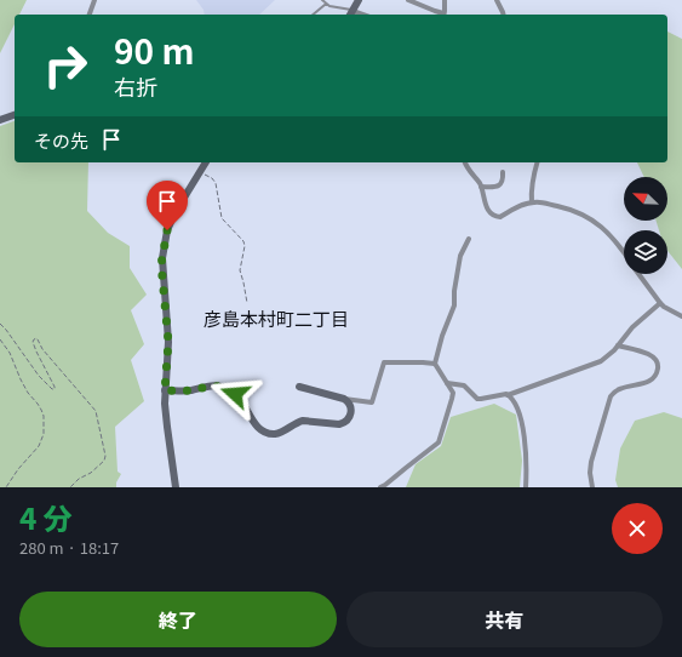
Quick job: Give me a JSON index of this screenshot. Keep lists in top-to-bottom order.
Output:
{
  "districts": ["彦島本村町二丁目"],
  "north": "top left",
  "page": {
    "turn": ["90 m", "右折"],
    "then": "その先",
    "heading": ["4 分", "280 m · 18:17"],
    "buttons": ["終了", "共有"]
  }
}
